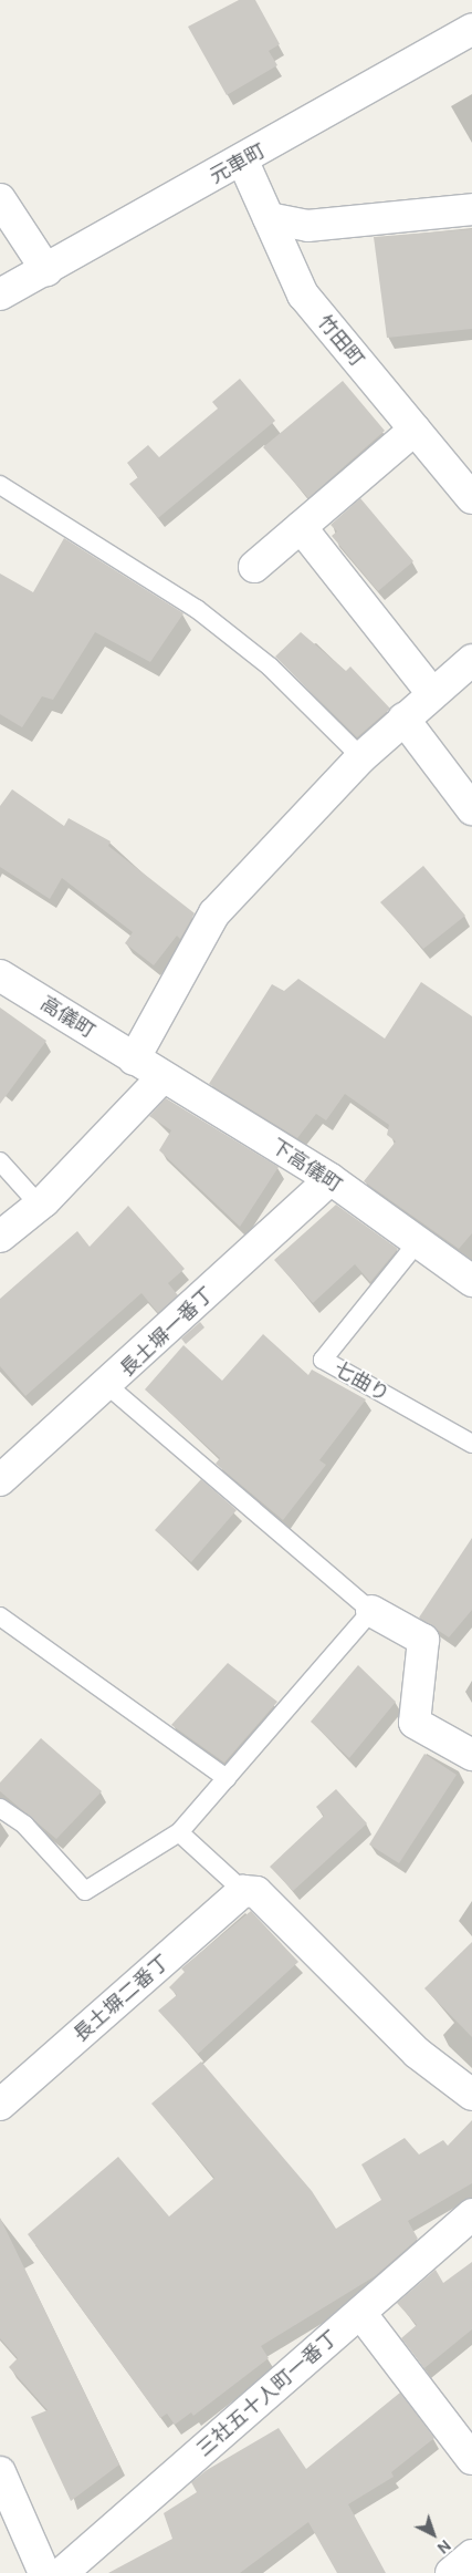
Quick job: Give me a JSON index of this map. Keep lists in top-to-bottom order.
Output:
{
  "streets": {
    "street": [
      "元車町",
      "竹田町",
      "高儀町",
      "下高儀町",
      "長土塀一番丁",
      "長土塀二番丁",
      "三社五十人町一番丁"
    ],
    "lane": ["七曲り"]
  },
  "crossings": [
    ["元車町", "竹田町"],
    ["高儀町", "下高儀町"],
    ["下高儀町", "長土塀一番丁"],
    ["下高儀町", "七曲り"]
  ],
  "north": "bottom right"
}
